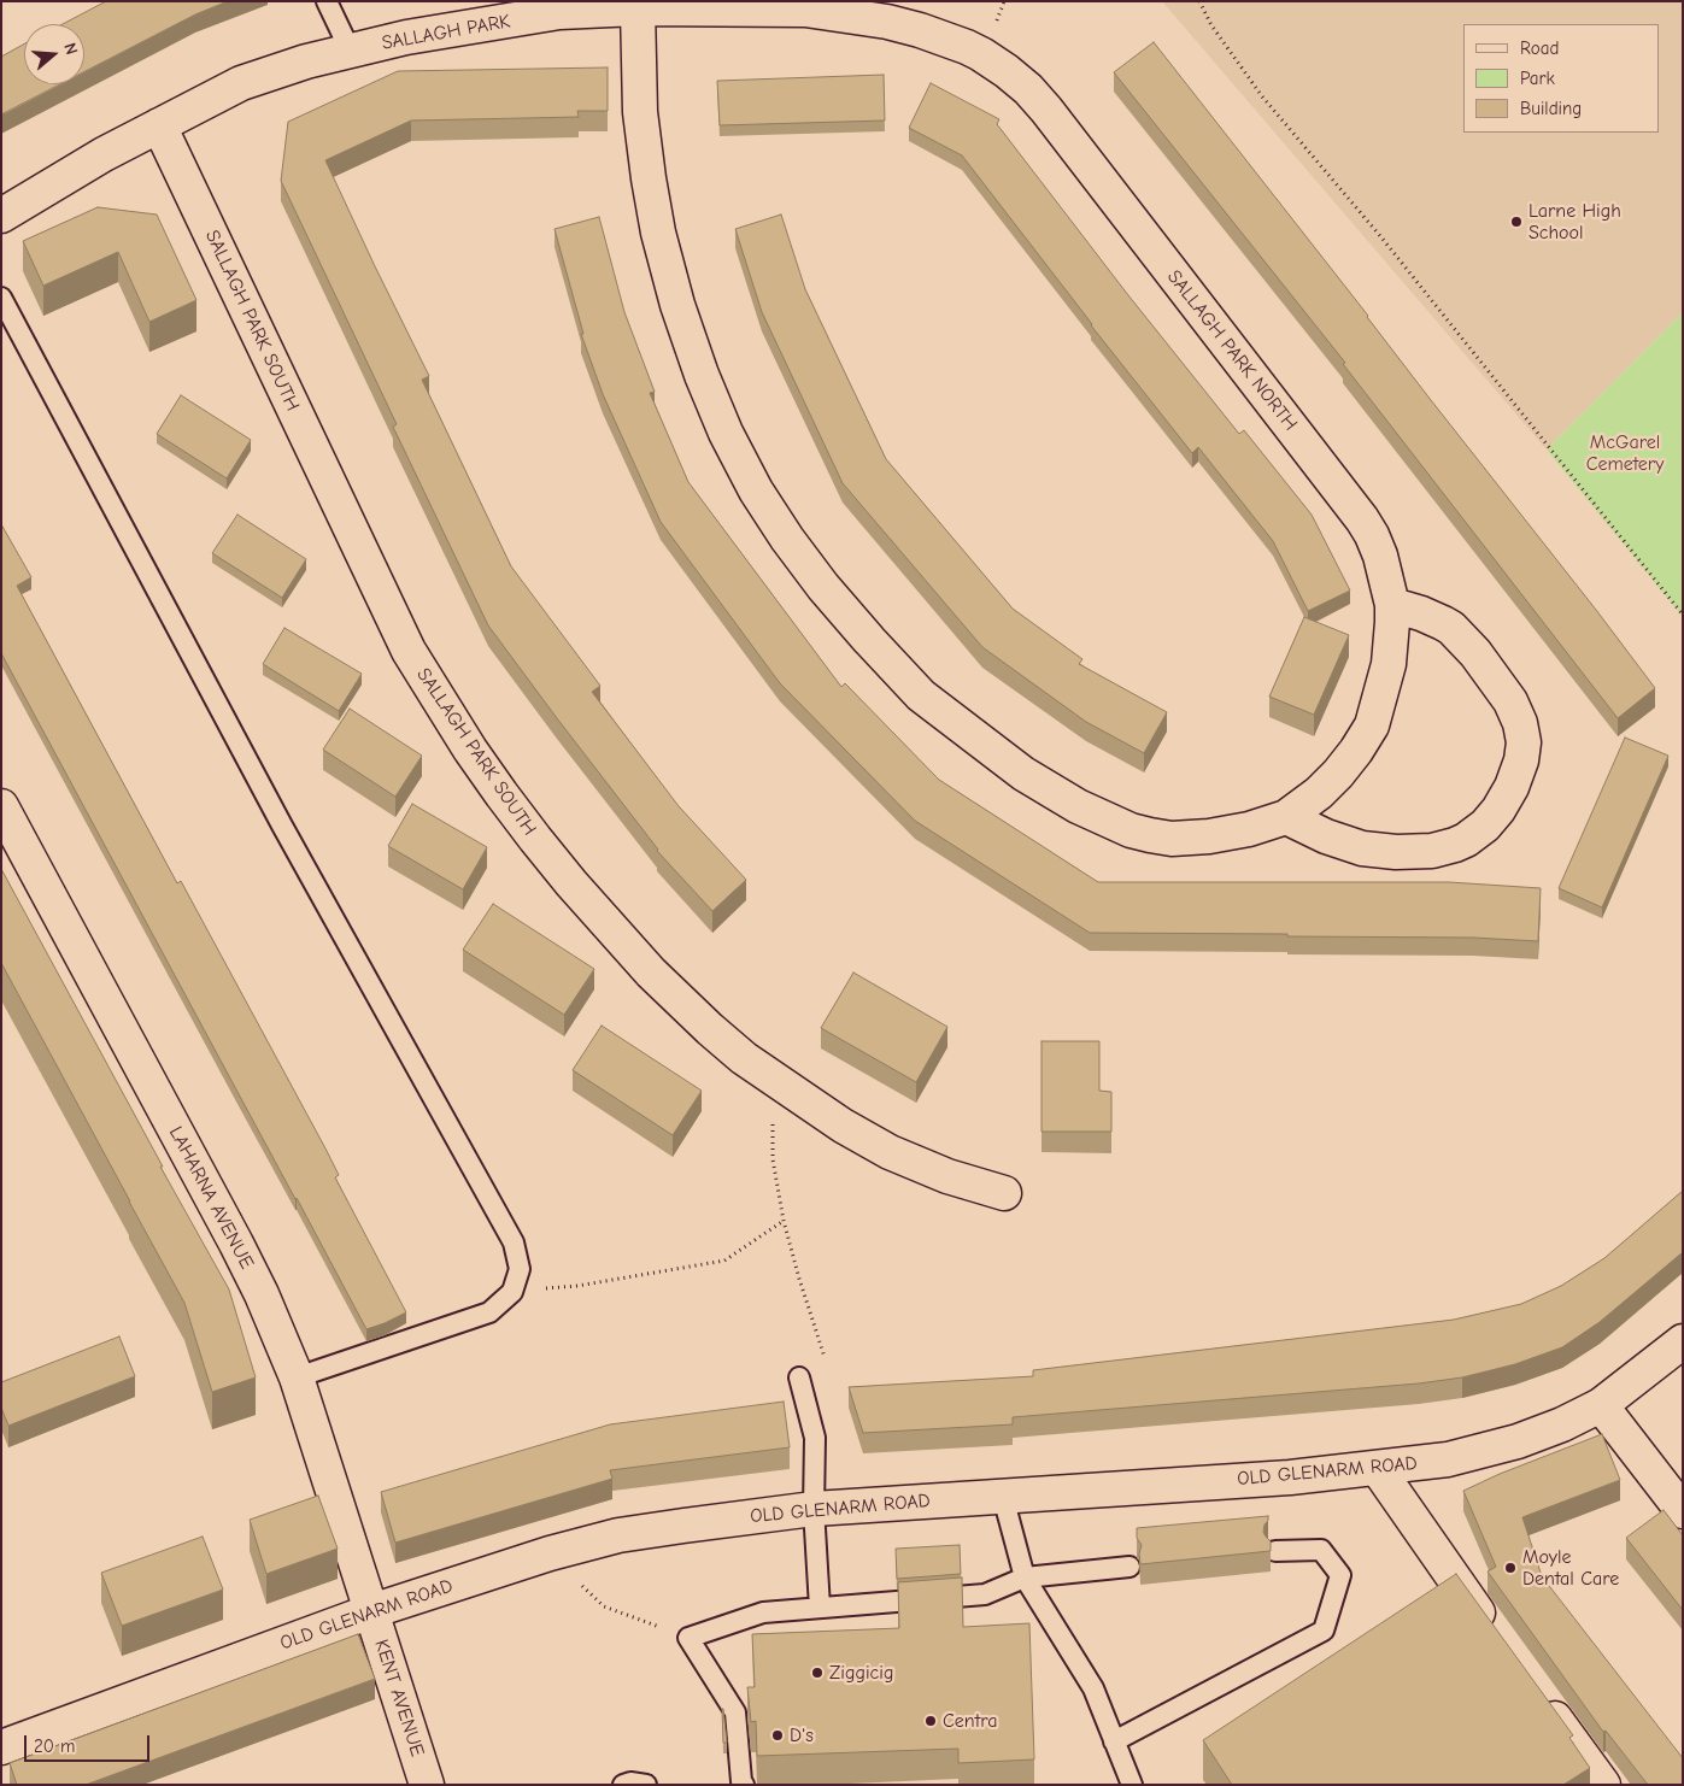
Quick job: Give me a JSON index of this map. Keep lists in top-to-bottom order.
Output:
{
  "streets": {
    "street": [
      "SALLAGH PARK",
      "SALLAGH PARK SOUTH",
      "SALLAGH PARK NORTH",
      "LAHARNA AVENUE",
      "OLD GLENARM ROAD",
      "KENT AVENUE"
    ]
  },
  "crossings": [
    ["SALLAGH PARK", "SALLAGH PARK SOUTH"],
    ["SALLAGH PARK", "SALLAGH PARK NORTH"],
    ["LAHARNA AVENUE", "OLD GLENARM ROAD"],
    ["LAHARNA AVENUE", "KENT AVENUE"],
    ["OLD GLENARM ROAD", "KENT AVENUE"]
  ],
  "parks": ["McGarel Cemetery"],
  "places": [
    "Larne High School",
    "Moyle Dental Care",
    "Ziggicig",
    "Centra",
    "D's"
  ],
  "legend": ["Road", "Park", "Building"],
  "scale_bar": "20 m",
  "north": "right"
}
